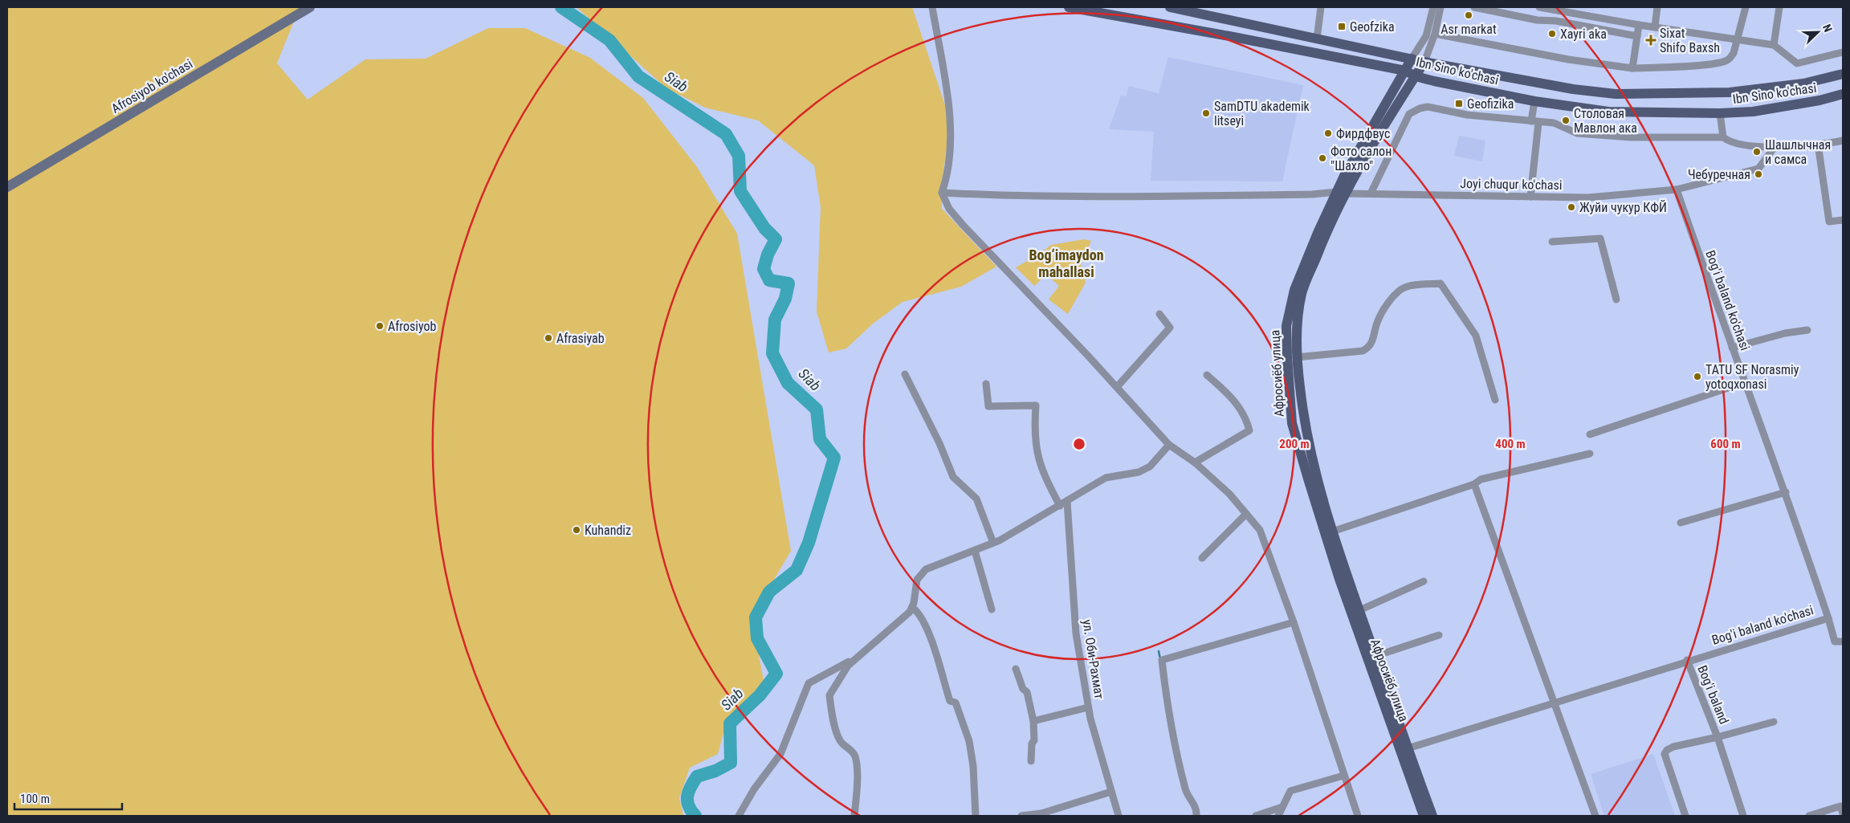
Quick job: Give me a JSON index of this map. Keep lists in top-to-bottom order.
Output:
{
  "streets": {
    "main road": ["Ibn Sino ko'chasi", "Афросиёб улица"],
    "street": [
      "Afrosiyob ko'chasi",
      "Joyi chuqur ko'chasi",
      "Bog'i baland ko'chasi",
      "ул. Оби-Рахмат",
      "Bog'i baland"
    ]
  },
  "crossings": [
    ["Ibn Sino ko'chasi", "Афросиёб улица"],
    ["Joyi chuqur ko'chasi", "Bog'i baland ko'chasi"],
    ["Joyi chuqur ko'chasi", "Афросиёб улица"],
    ["Bog'i baland ko'chasi", "Афросиёб улица"],
    ["Bog'i baland ko'chasi", "Bog'i baland"]
  ],
  "districts": ["Bog‘imaydon mahallasi"],
  "water": ["Siab"],
  "places": {
    "other": [
      "Asr markat",
      "Xayri aka",
      "SamDTU akademik litseyi",
      "Столовая Мавлон ака",
      "Фирдфвус",
      "Шашлычная и самса",
      "Фото салон \"Шахло\"",
      "Чебуречная",
      "Жуйи чукур КФЙ",
      "Afrosiyob",
      "Afrasiyab",
      "TATU SF Norasmiy yotoqxonasi",
      "Kuhandiz"
    ],
    "transit": ["Geofzika", "Geofizika"],
    "health": ["Sixat Shifo Baxsh"]
  },
  "scale_bar": "100 m",
  "north": "top right",
  "rings": ["200 m", "400 m", "600 m"]
}
